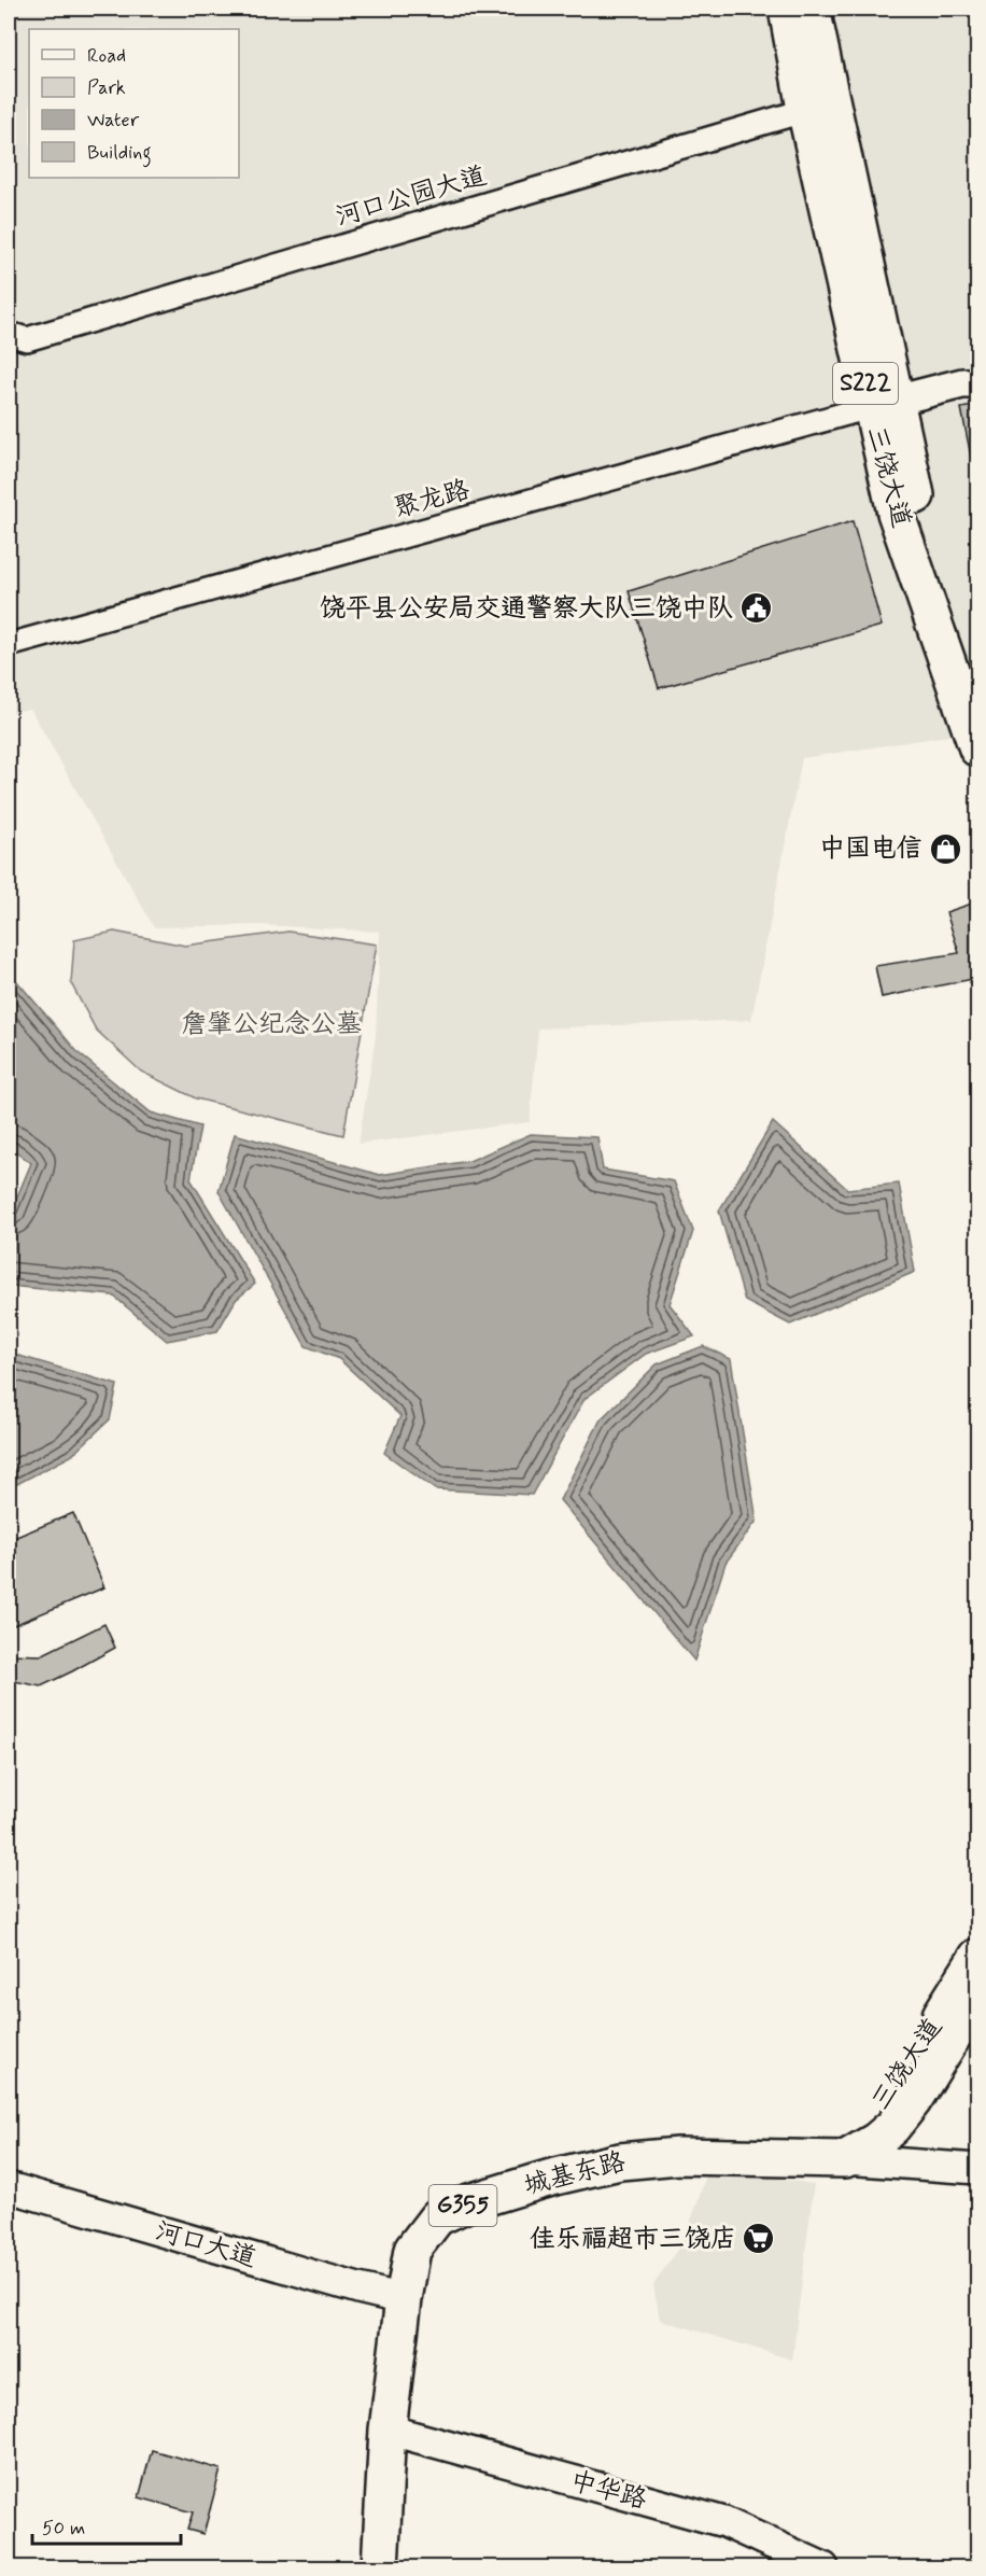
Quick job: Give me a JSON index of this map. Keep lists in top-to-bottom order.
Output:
{
  "streets": {
    "main road": [
      "S222",
      "三饶大道",
      "城基东路",
      "G355"
    ],
    "street": [
      "河口公园大道",
      "聚龙路",
      "河口大道",
      "中华路"
    ]
  },
  "crossings": [
    ["河口公园大道", "三饶大道"],
    ["三饶大道", "聚龙路"],
    ["三饶大道", "城基东路"],
    ["城基东路", "河口大道"],
    ["城基东路", "中华路"]
  ],
  "parks": ["詹肇公纪念公墓"],
  "places": {
    "public building": ["饶平县公安局交通警察大队三饶中队"],
    "shop": ["中国电信"],
    "supermarket": ["佳乐福超市三饶店"]
  },
  "legend": [
    "Road",
    "Park",
    "Water",
    "Building"
  ],
  "scale_bar": "50 m"
}
